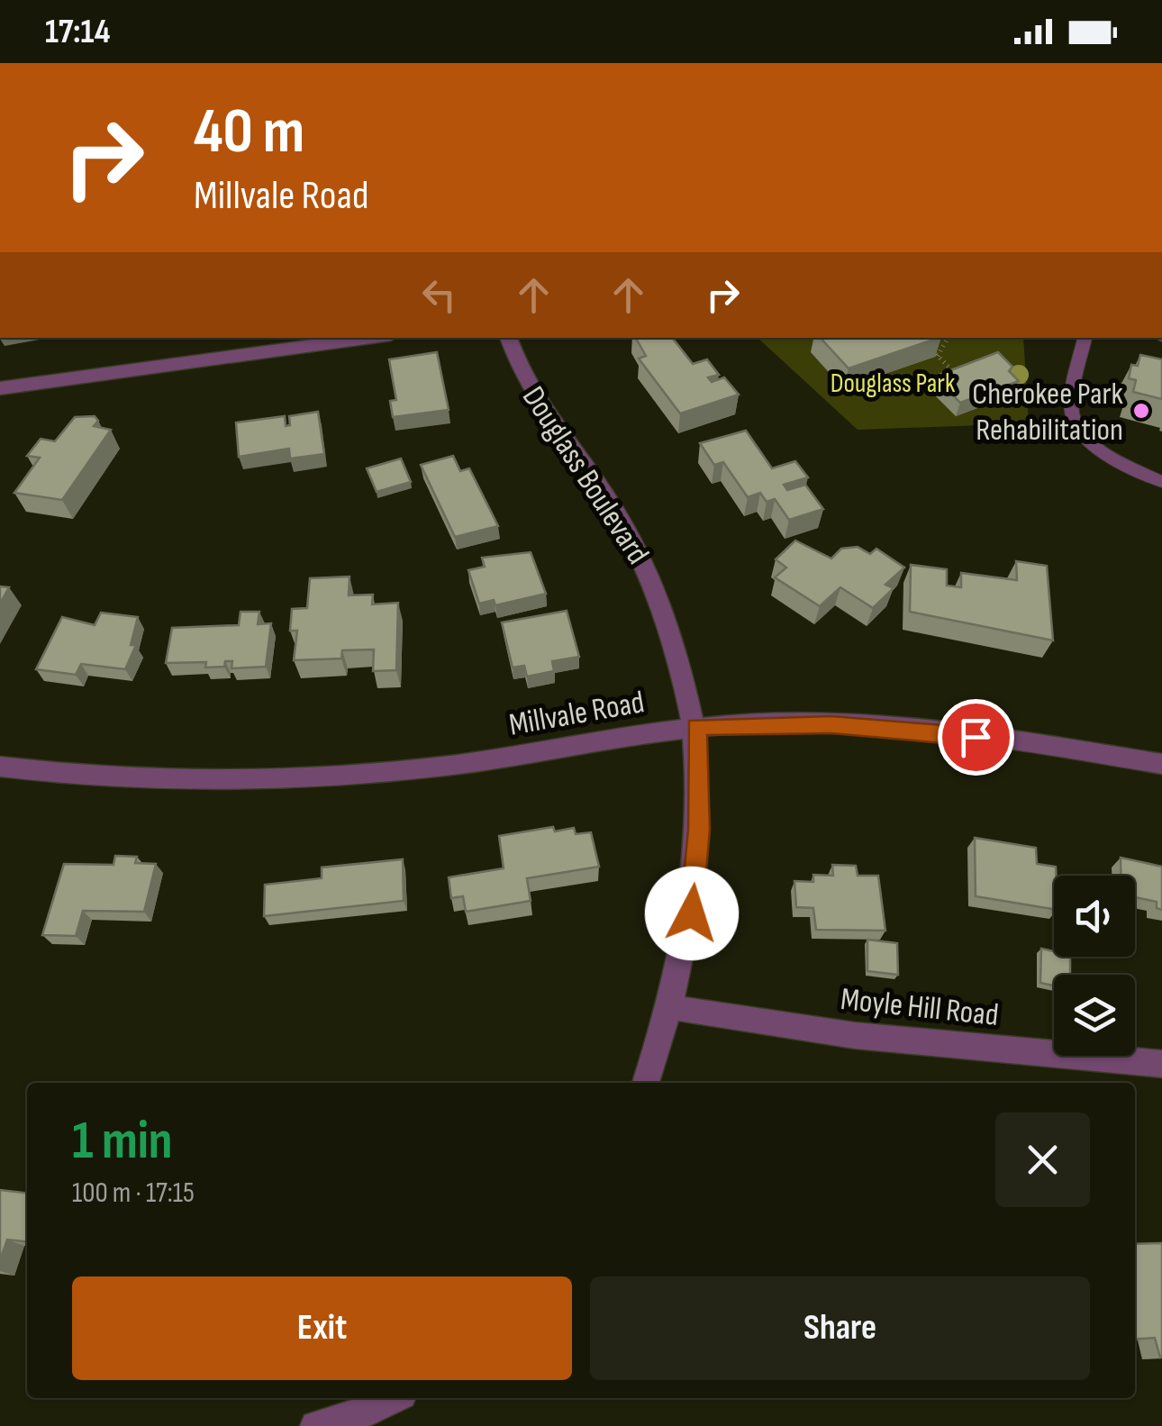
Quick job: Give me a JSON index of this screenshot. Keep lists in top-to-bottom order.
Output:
{
  "streets": {
    "street": ["Douglass Boulevard", "Millvale Road", "Moyle Hill Road"]
  },
  "crossings": [
    ["Douglass Boulevard", "Millvale Road"],
    ["Douglass Boulevard", "Moyle Hill Road"]
  ],
  "parks": ["Douglass Park"],
  "places": ["Cherokee Park Rehabilitation"],
  "page": {
    "status": "17:14",
    "turn": ["40 m", "Millvale Road"],
    "heading": ["1 min", "100 m · 17:15"],
    "buttons": ["Exit", "Share"]
  }
}
